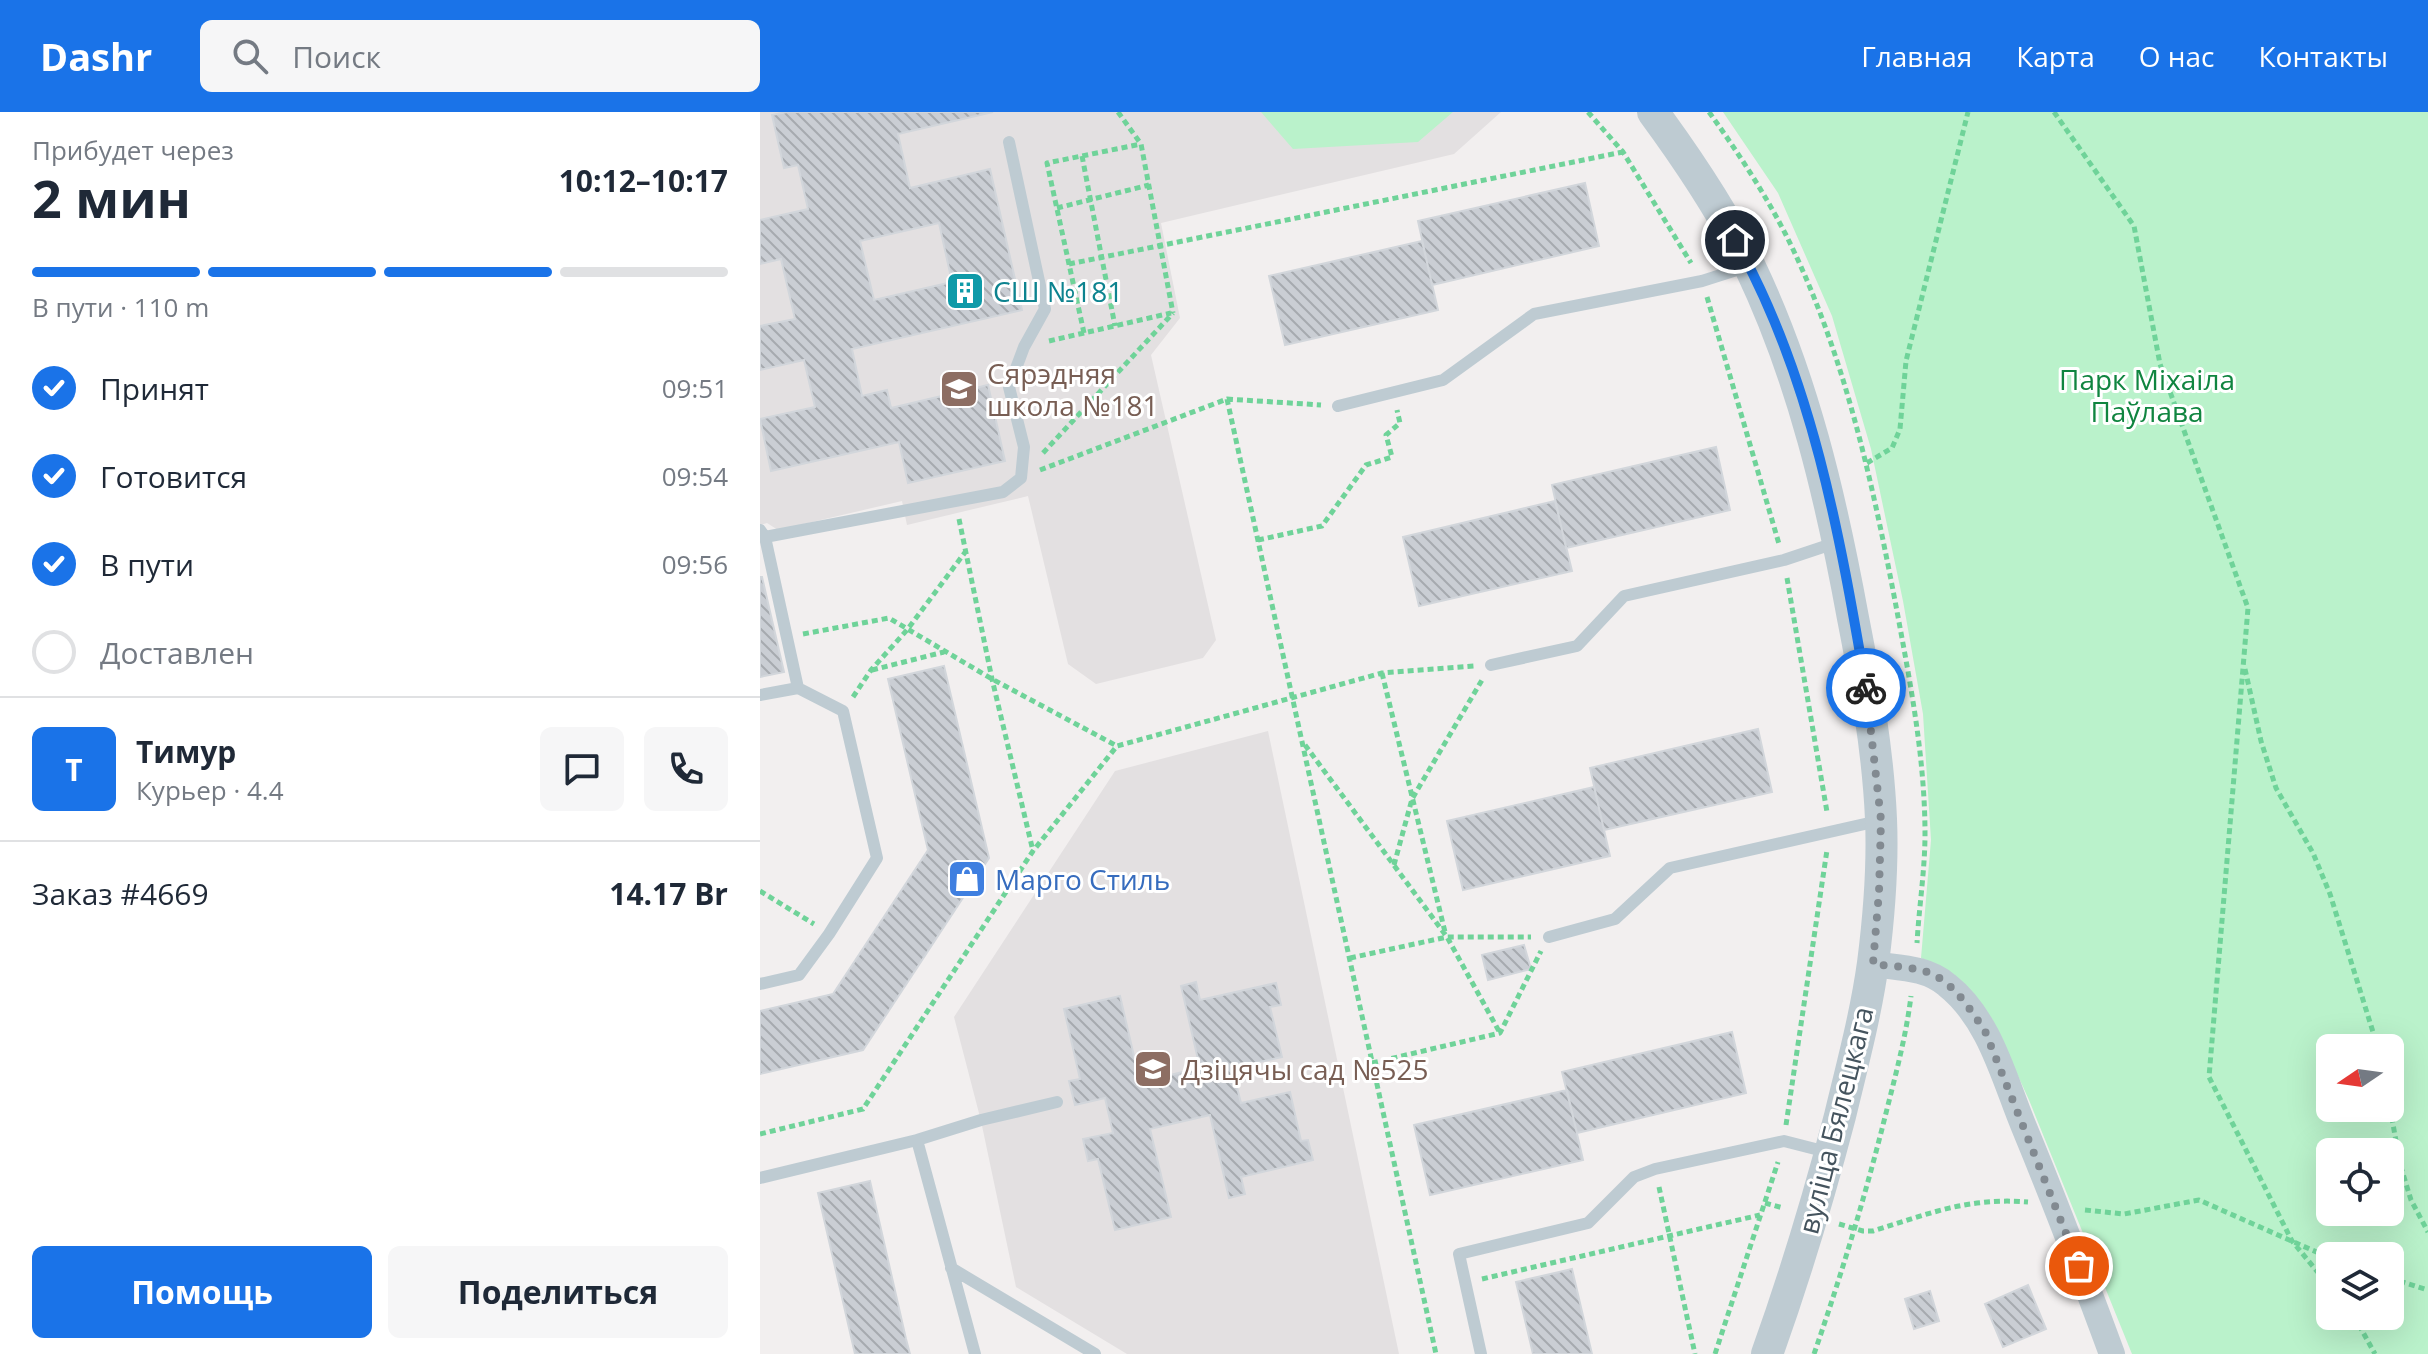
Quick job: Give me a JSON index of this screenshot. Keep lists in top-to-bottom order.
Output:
{
  "streets": {
    "street": ["вуліца Бялецкага"]
  },
  "parks": ["Парк Міхаіла Паўлава"],
  "places": {
    "building": ["СШ №181"],
    "school or university": ["Сярэдняя школа №181", "Дзіцячы сад №525"],
    "shop": ["Марго Стиль"]
  },
  "north": "left",
  "page": {
    "header": "Dashr",
    "search": "Поиск",
    "nav": [
      "Главная",
      "Карта",
      "О нас",
      "Контакты"
    ],
    "heading": ["2 мин", "Прибудет через", "10:12–10:17"],
    "panel": [
      "Тимур",
      "Курьер · 4.4",
      "Заказ #4669",
      "14.17 Br"
    ],
    "bar": "В пути · 110 m",
    "list": [
      ["Принят", "09:51"],
      ["Готовится", "09:54"],
      ["В пути", "09:56"],
      "Доставлен"
    ],
    "round": "Т",
    "buttons": ["Помощь", "Поделиться"]
  }
}
